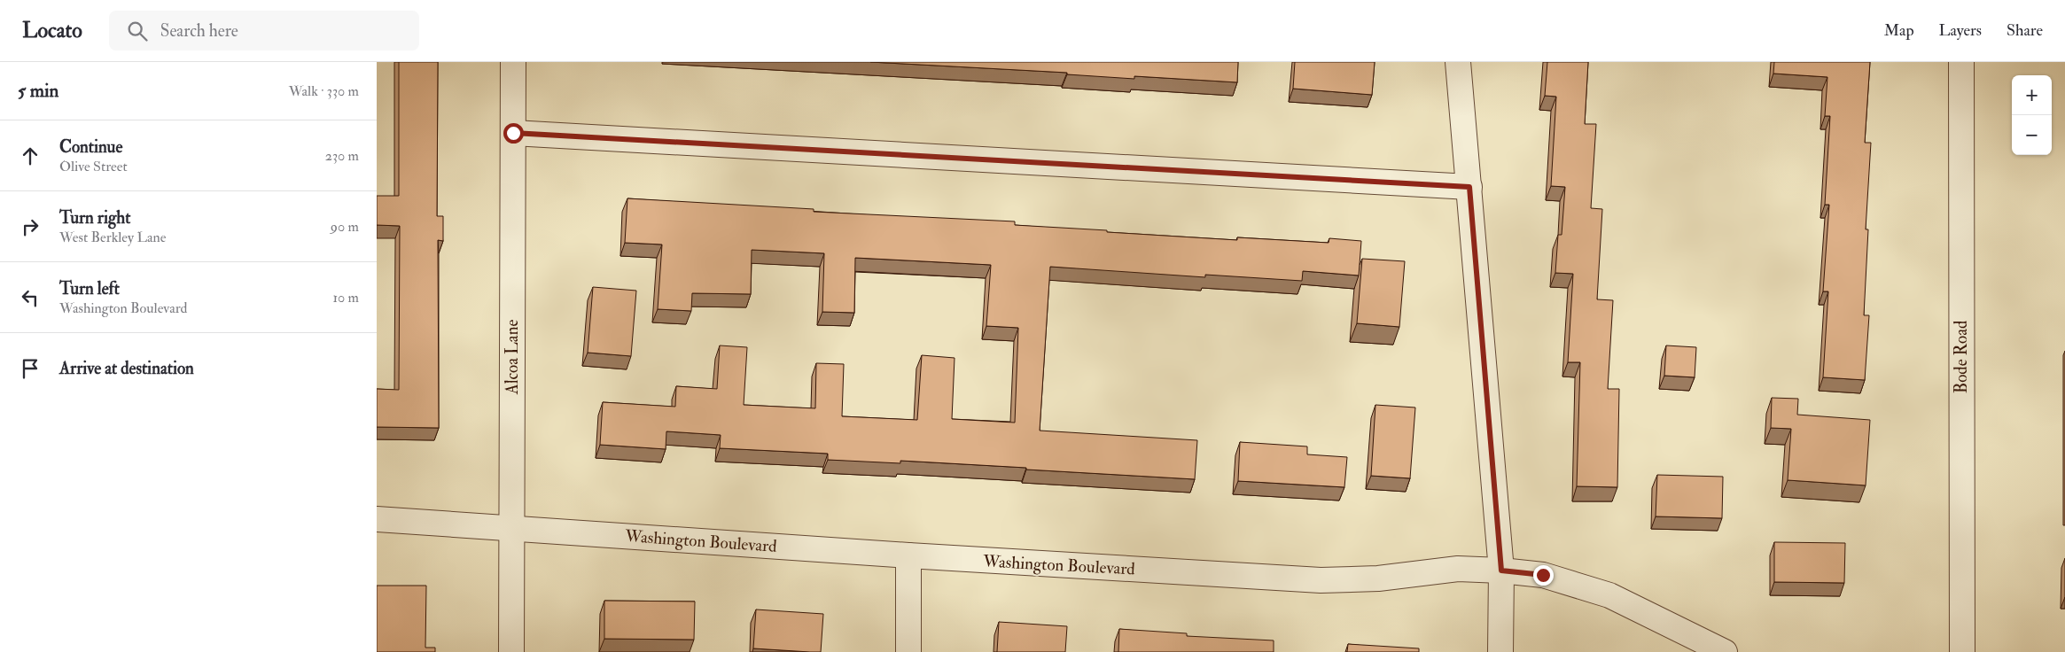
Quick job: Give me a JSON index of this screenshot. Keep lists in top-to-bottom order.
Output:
{
  "streets": {
    "street": ["Alcoa Lane", "Bode Road", "Washington Boulevard"]
  },
  "crossings": [
    ["Alcoa Lane", "Washington Boulevard"]
  ],
  "page": {
    "header": "Locato",
    "search": "Search here",
    "nav": ["Map", "Layers", "Share"],
    "heading": ["5 min", "Walk · 330 m"],
    "map_buttons": ["+", "−"],
    "list": [
      ["Continue", "Olive Street", "230 m"],
      ["Turn right", "West Berkley Lane", "90 m"],
      ["Turn left", "Washington Boulevard", "10 m"],
      "Arrive at destination"
    ]
  }
}
